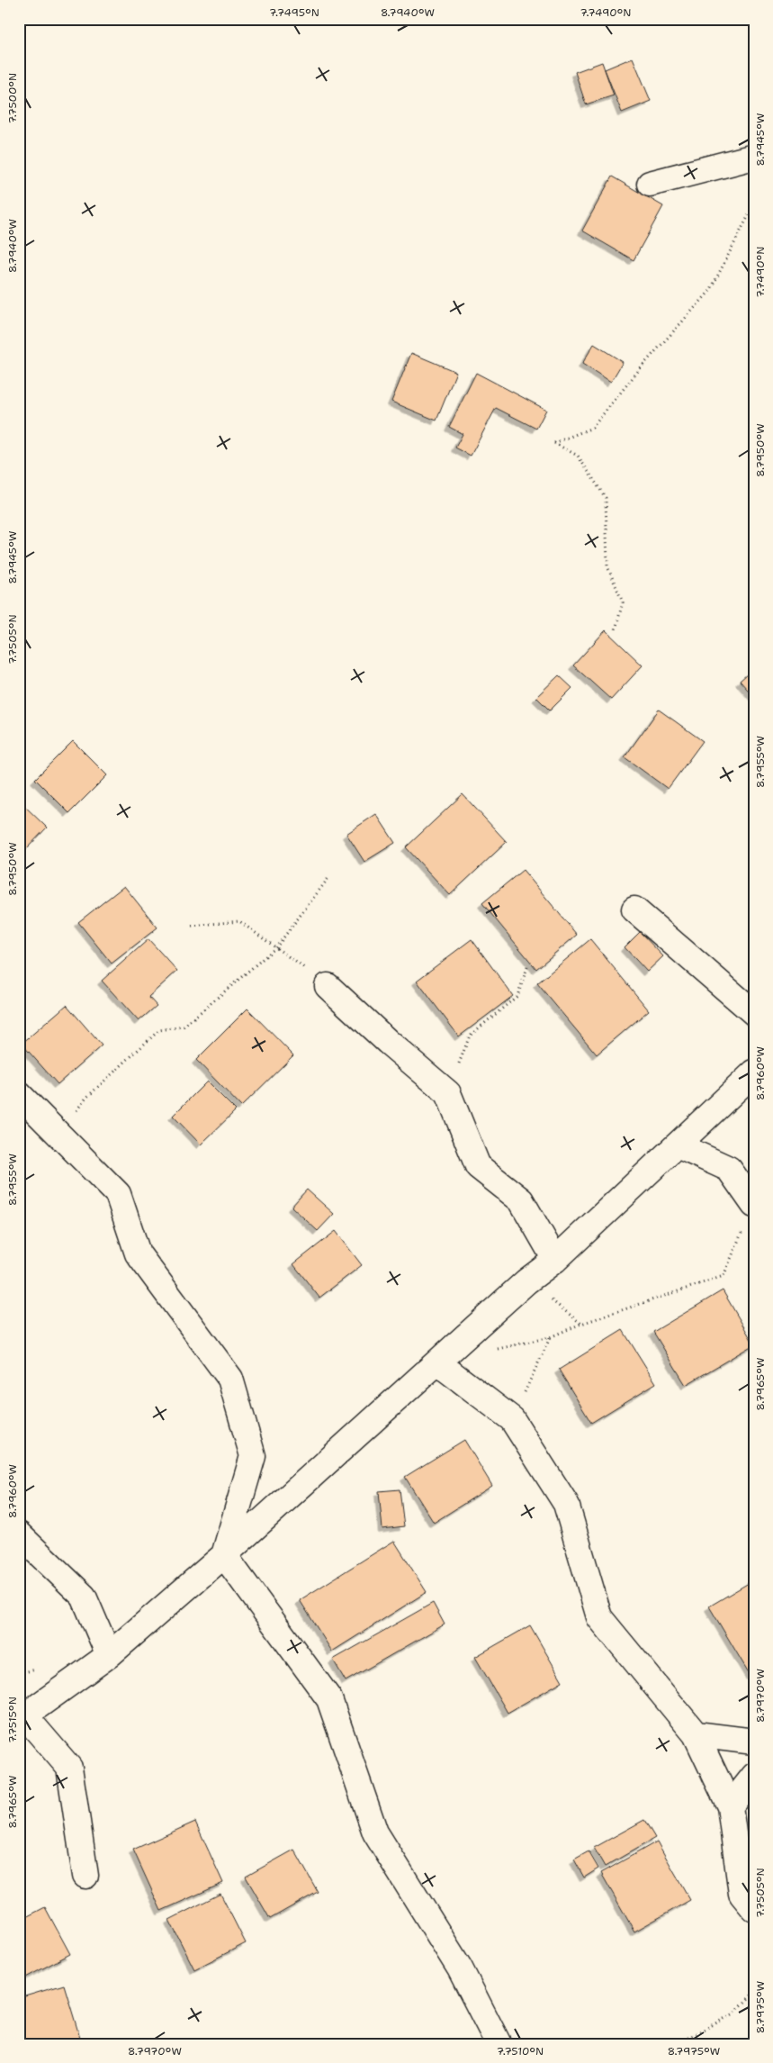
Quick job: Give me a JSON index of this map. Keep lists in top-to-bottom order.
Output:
{
  "coordinates": [
    "7.7495°N",
    "8.7940°W",
    "7.7490°N",
    "7.7500°N",
    "8.7945°W",
    "8.7950°W",
    "7.7505°N",
    "8.7955°W",
    "8.7960°W",
    "8.7965°W",
    "8.7970°W",
    "7.7515°N",
    "8.7975°W",
    "7.7510°N"
  ]
}
